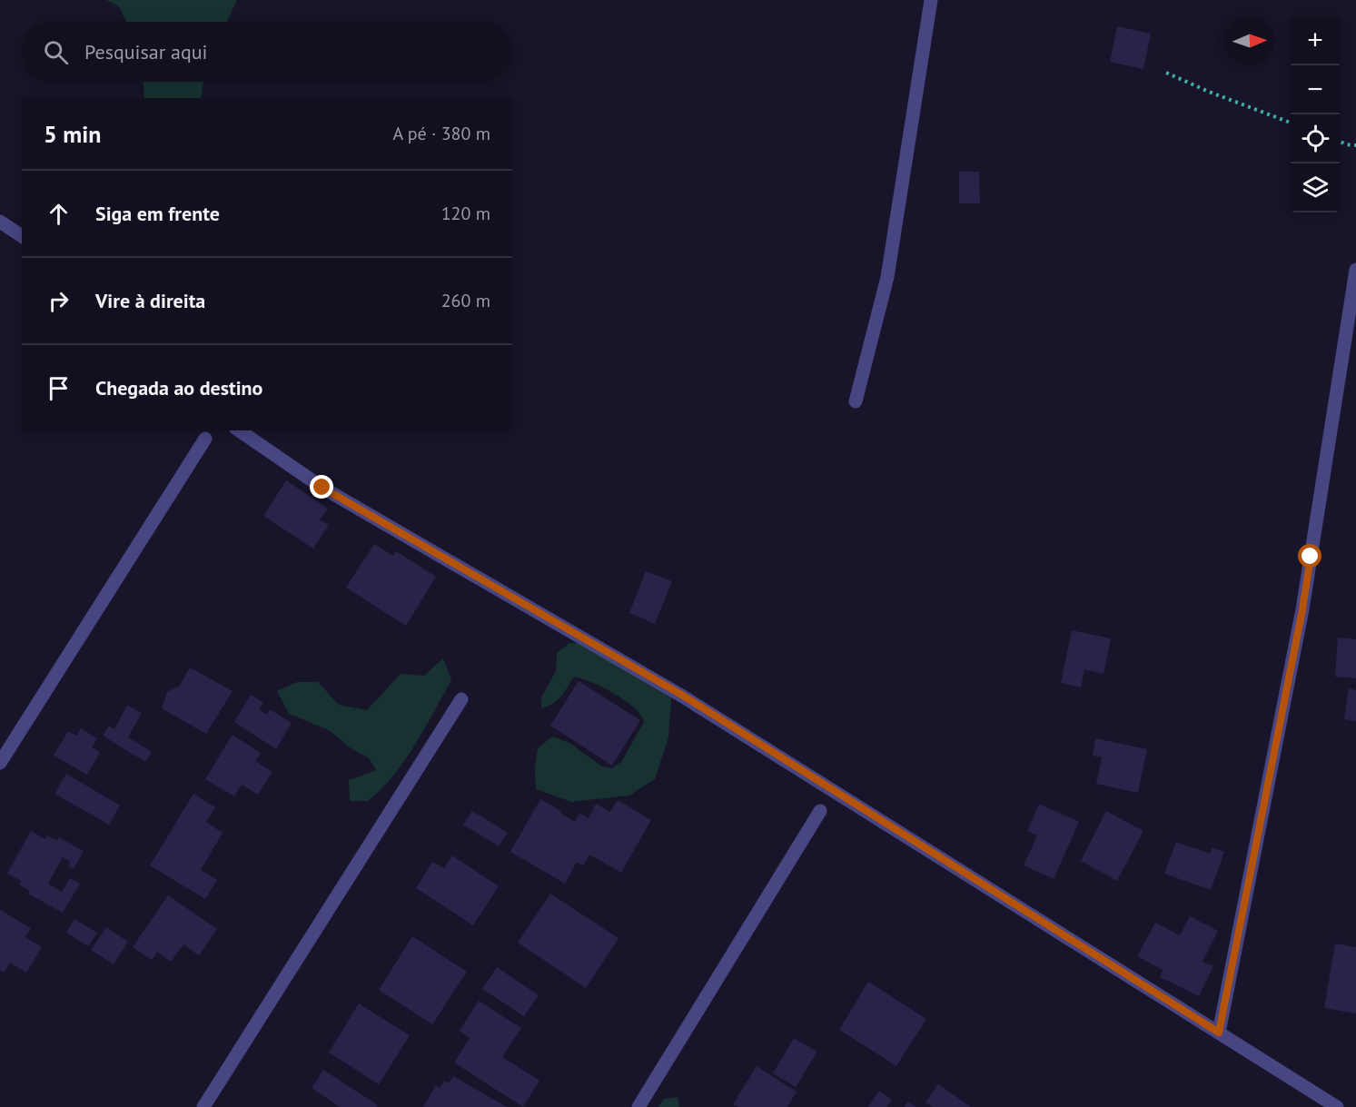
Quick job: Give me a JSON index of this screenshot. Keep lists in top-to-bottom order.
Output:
{
  "north": "right",
  "page": {
    "map_buttons": ["+", "−"],
    "search": "Pesquisar aqui",
    "heading": ["5 min", "A pé · 380 m"],
    "list": [
      ["Siga em frente", "120 m"],
      ["Vire à direita", "260 m"],
      "Chegada ao destino"
    ]
  }
}
